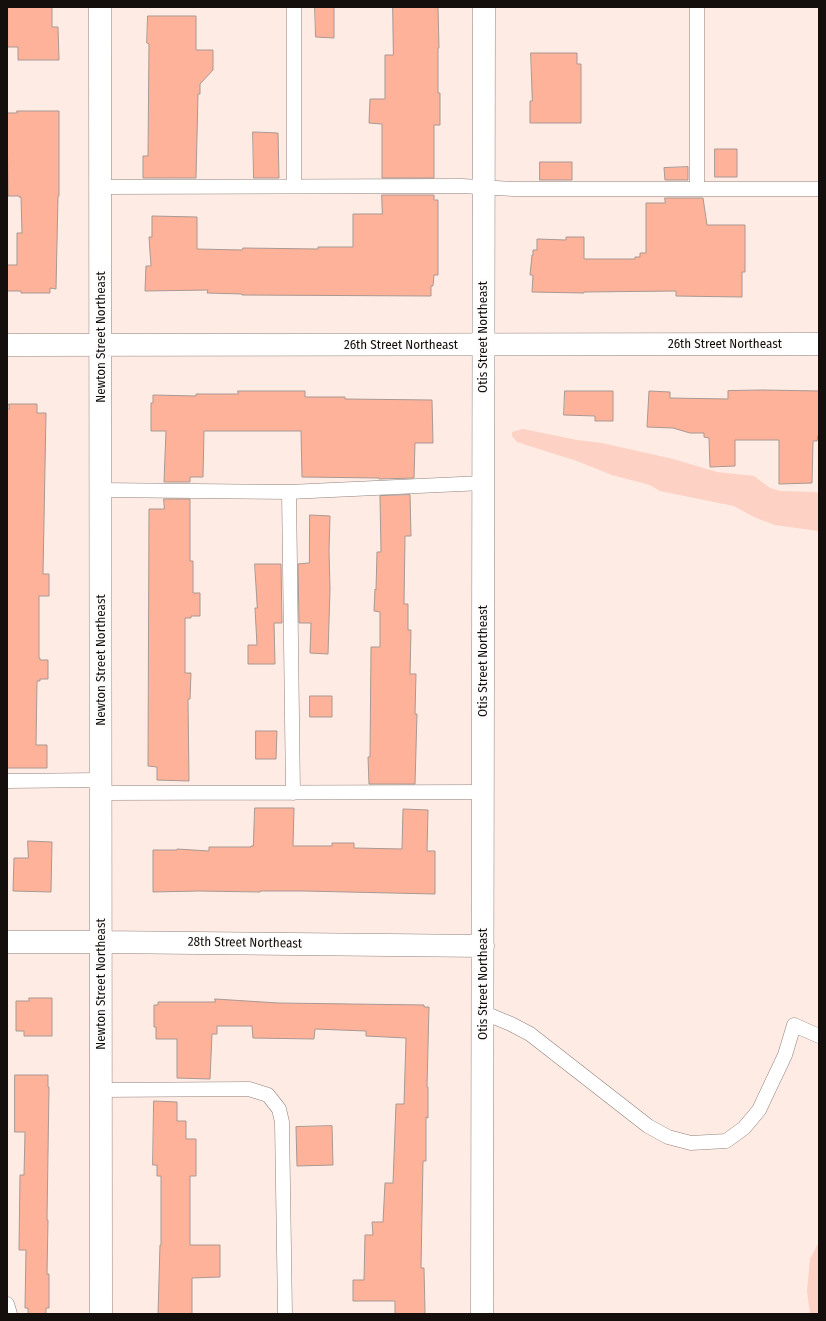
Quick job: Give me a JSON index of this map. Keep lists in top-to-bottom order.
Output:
{
  "streets": {
    "street": [
      "Newton Street Northeast",
      "Otis Street Northeast",
      "26th Street Northeast",
      "28th Street Northeast"
    ]
  },
  "crossings": [
    ["Newton Street Northeast", "26th Street Northeast"],
    ["Newton Street Northeast", "28th Street Northeast"],
    ["Otis Street Northeast", "26th Street Northeast"],
    ["Otis Street Northeast", "28th Street Northeast"]
  ]
}
